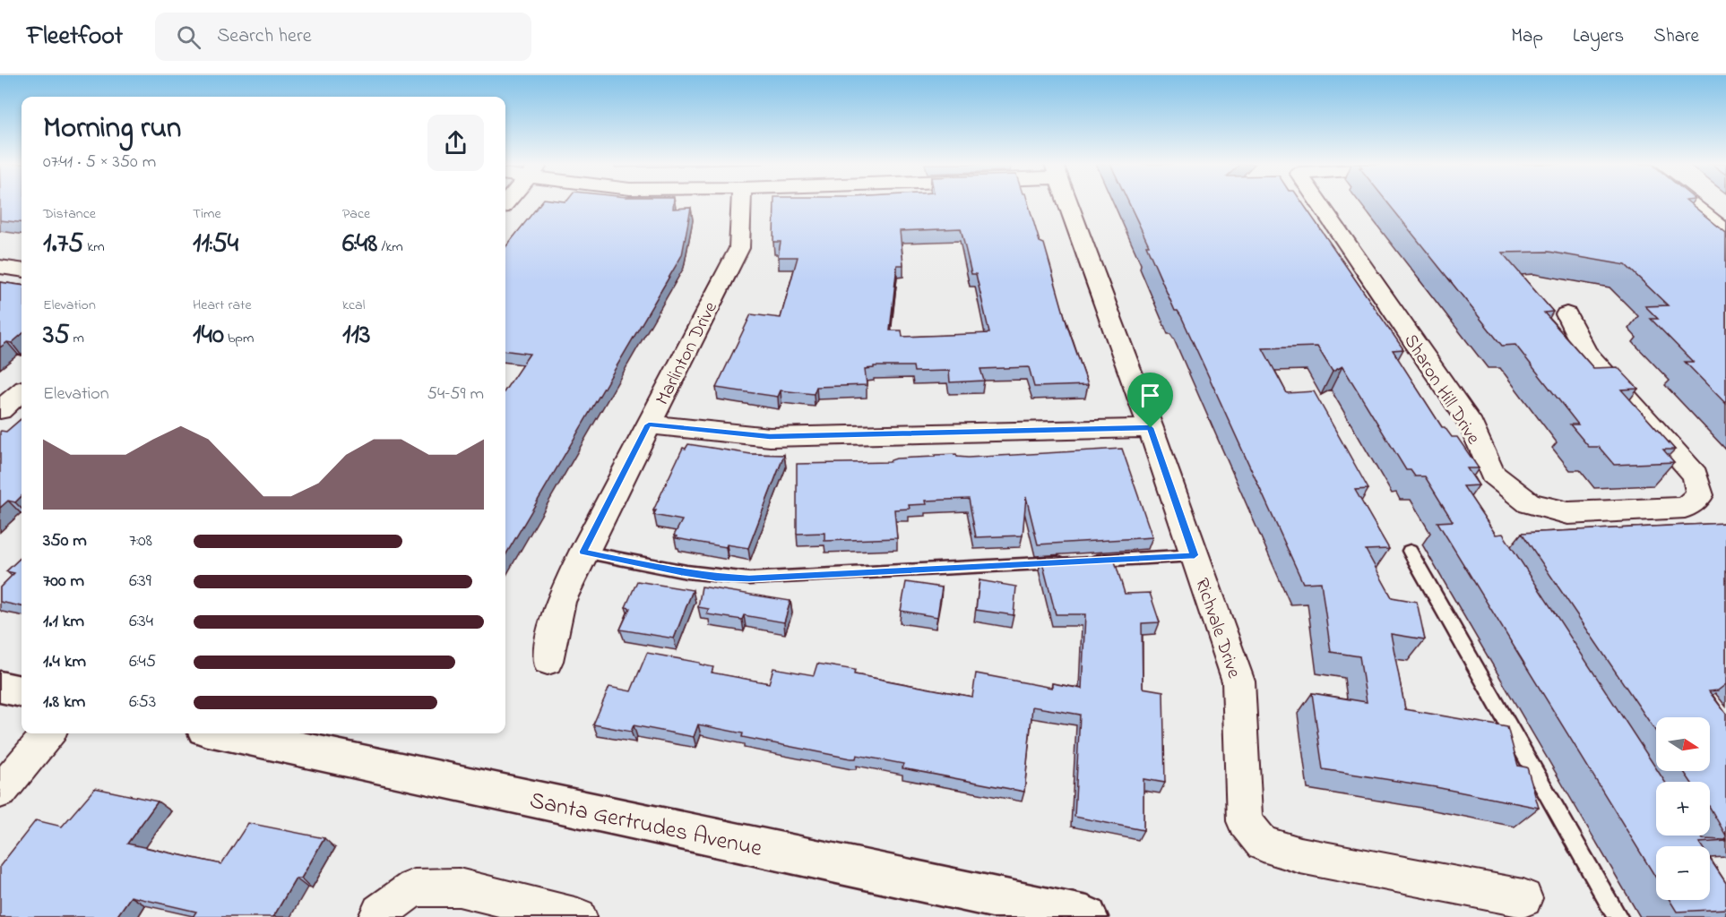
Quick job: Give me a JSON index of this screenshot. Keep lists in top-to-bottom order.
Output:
{
  "streets": {
    "main road": ["Santa Gertrudes Avenue"],
    "street": ["Marlinton Drive", "Sharon Hill Drive", "Richvale Drive"]
  },
  "north": "right",
  "page": {
    "header": "Fleetfoot",
    "search": "Search here",
    "nav": ["Map", "Layers", "Share"],
    "heading": ["Morning run", "07:41 · 5 × 350 m"],
    "stats": [
      ["Distance", "1.75 km"],
      ["Time", "11:54"],
      ["Pace", "6:48 /km"],
      ["Elevation", "35 m"],
      ["Heart rate", "140 bpm"],
      ["kcal", "113"]
    ],
    "chart": ["Elevation", "54–59 m"],
    "list": [
      {
        "name": "350 m",
        "note": "7:08"
      },
      {
        "name": "700 m",
        "note": "6:39"
      },
      {
        "name": "1.1 km",
        "note": "6:34"
      },
      {
        "name": "1.4 km",
        "note": "6:45"
      },
      {
        "name": "1.8 km",
        "note": "6:53"
      }
    ],
    "map_buttons": ["+", "−"]
  }
}
